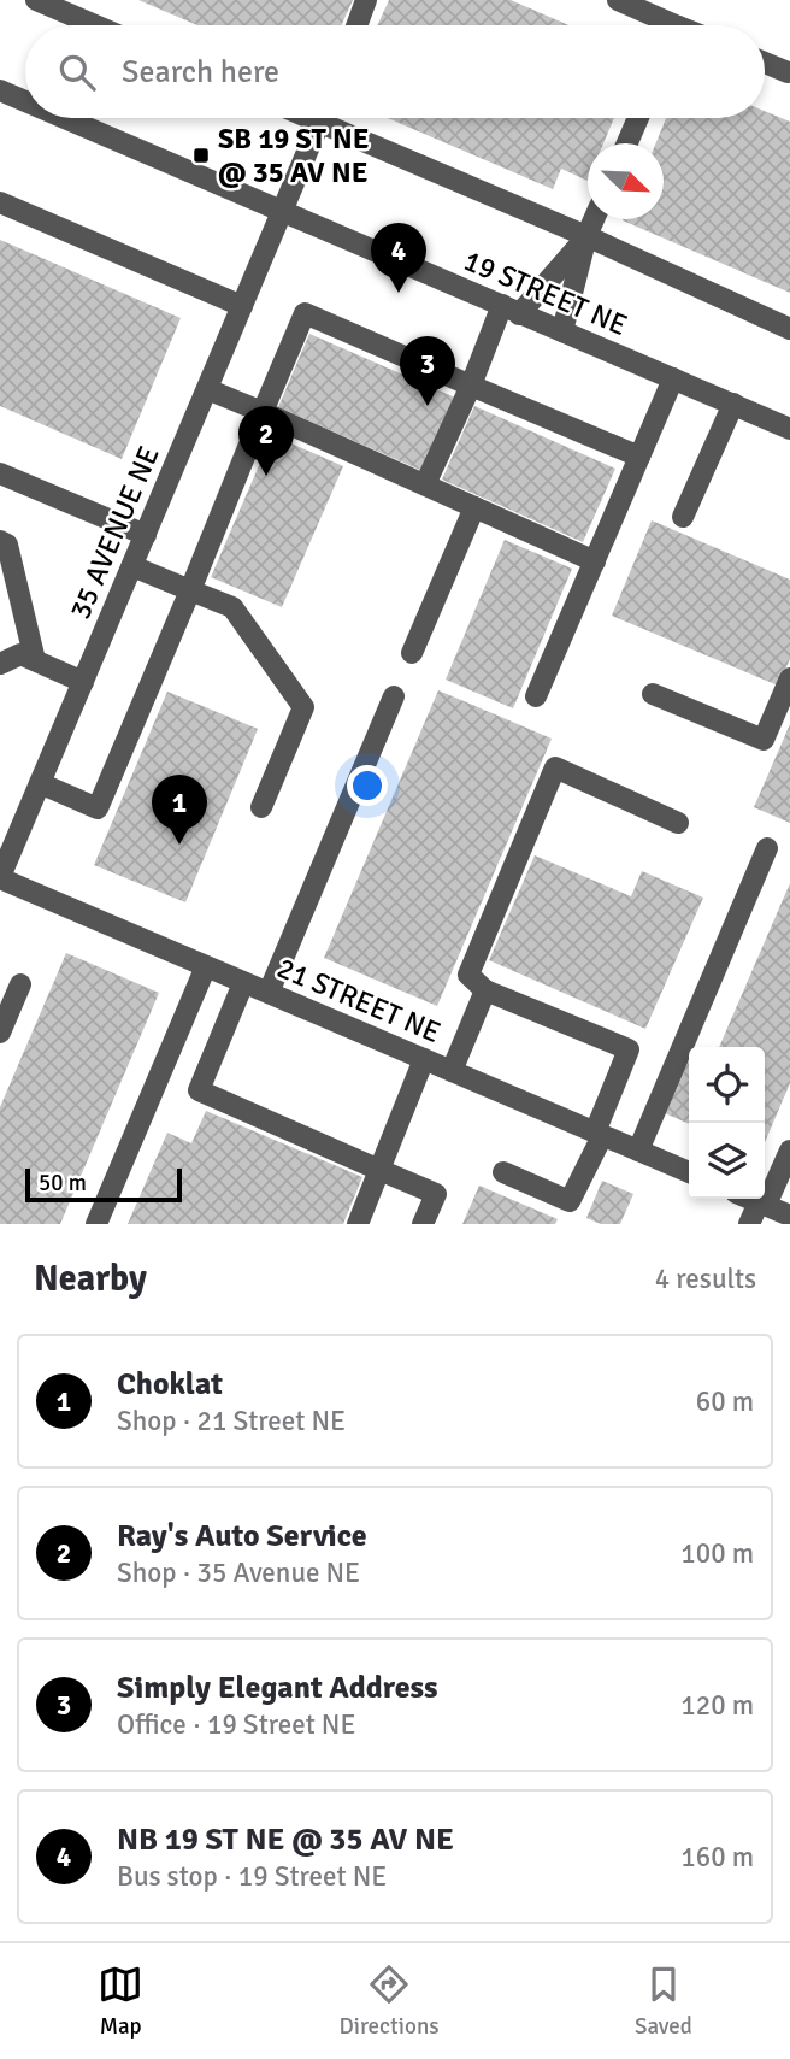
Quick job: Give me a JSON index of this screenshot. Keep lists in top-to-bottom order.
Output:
{
  "streets": {
    "street": ["19 STREET NE", "35 AVENUE NE", "21 STREET NE"]
  },
  "crossings": [
    ["19 STREET NE", "35 AVENUE NE"],
    ["35 AVENUE NE", "21 STREET NE"]
  ],
  "places": {
    "transit": ["SB 19 ST NE @ 35 AV NE"]
  },
  "scale_bar": "50 m",
  "north": "bottom right",
  "page": {
    "search": "Search here",
    "pins": [
      "4",
      "3",
      "2",
      "1"
    ],
    "scale": "50 m",
    "heading": ["Nearby", "4 results"],
    "list": [
      {
        "mark": "1",
        "name": "Choklat",
        "note": "Shop · 21 Street NE",
        "value": "60 m"
      },
      {
        "mark": "2",
        "name": "Ray's Auto Service",
        "note": "Shop · 35 Avenue NE",
        "value": "100 m"
      },
      {
        "mark": "3",
        "name": "Simply Elegant Address",
        "note": "Office · 19 Street NE",
        "value": "120 m"
      },
      {
        "mark": "4",
        "name": "NB 19 ST NE @ 35 AV NE",
        "note": "Bus stop · 19 Street NE",
        "value": "160 m"
      }
    ],
    "nav": ["Map", "Directions", "Saved"]
  }
}
